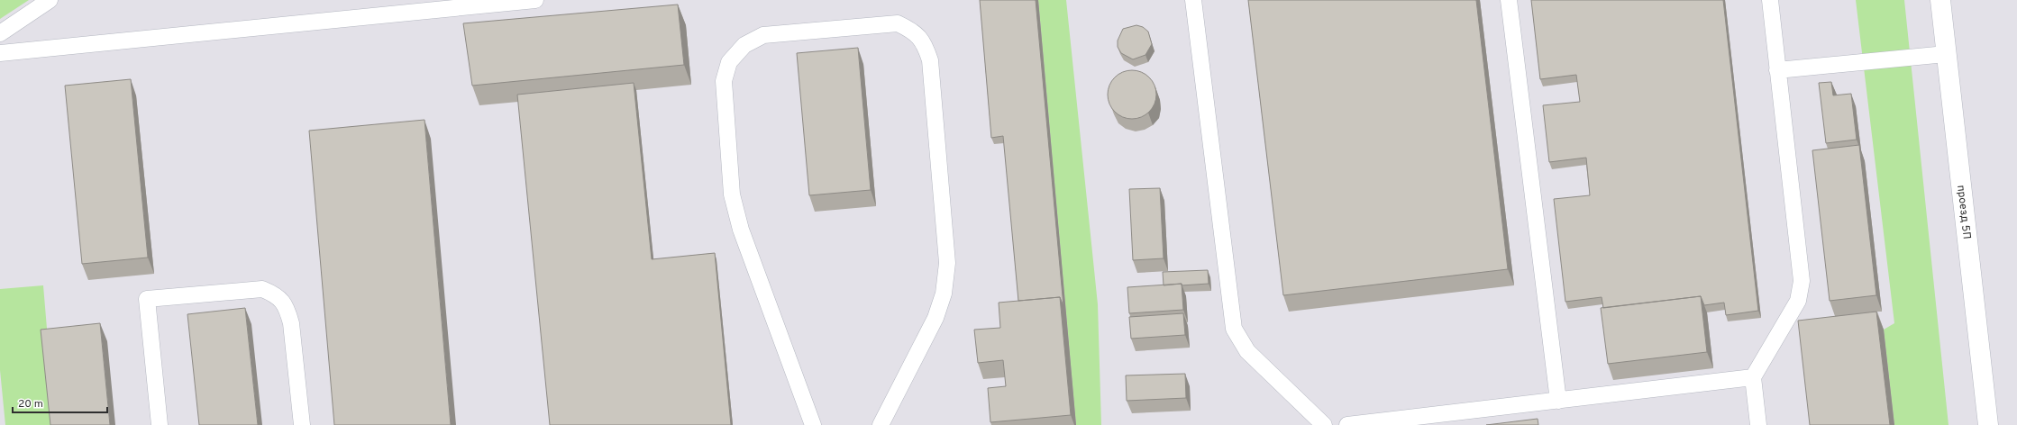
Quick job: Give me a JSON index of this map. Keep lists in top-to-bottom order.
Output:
{
  "streets": {
    "street": ["проезд 5П"]
  },
  "scale_bar": "20 m"
}
